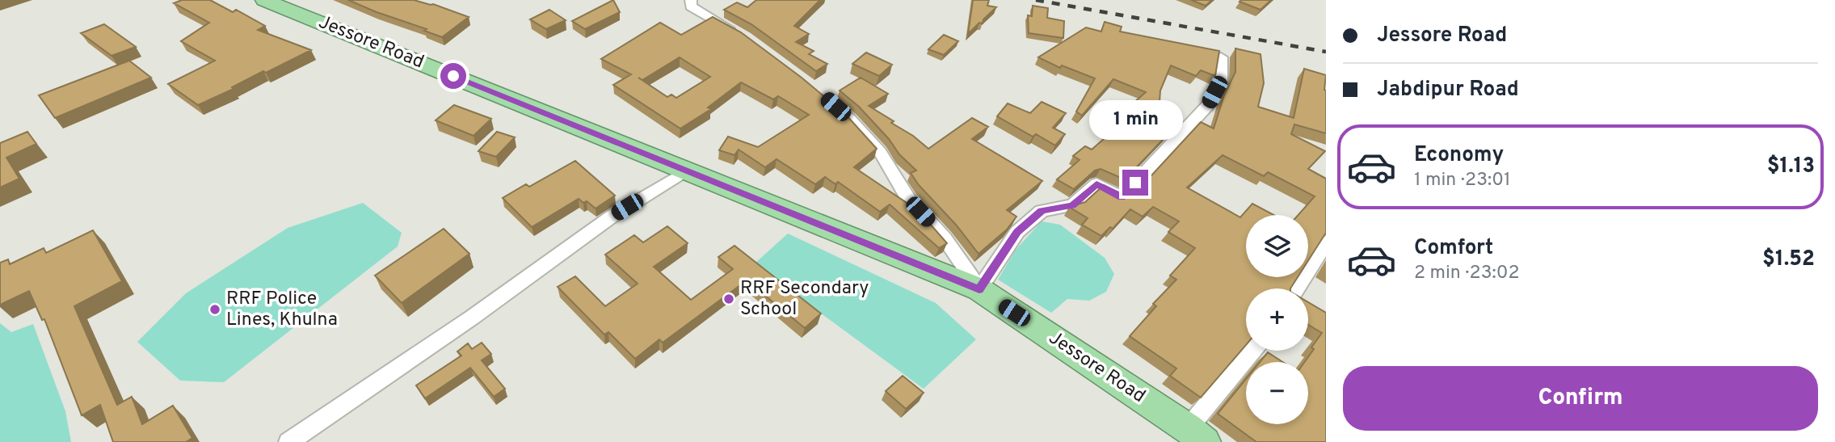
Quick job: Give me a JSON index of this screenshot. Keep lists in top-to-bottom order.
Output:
{
  "streets": {
    "highway": ["Jessore Road"]
  },
  "places": ["RRF Secondary School", "RRF Police Lines, Khulna"],
  "page": {
    "banner": ["Jessore Road", "Jabdipur Road"],
    "bubble": "1 min",
    "list": [
      {
        "name": "Economy",
        "note": "1 min · 23:01",
        "value": "$1.13"
      },
      {
        "name": "Comfort",
        "note": "2 min · 23:02",
        "value": "$1.52"
      }
    ],
    "map_buttons": ["+", "−"],
    "buttons": "Confirm"
  }
}
